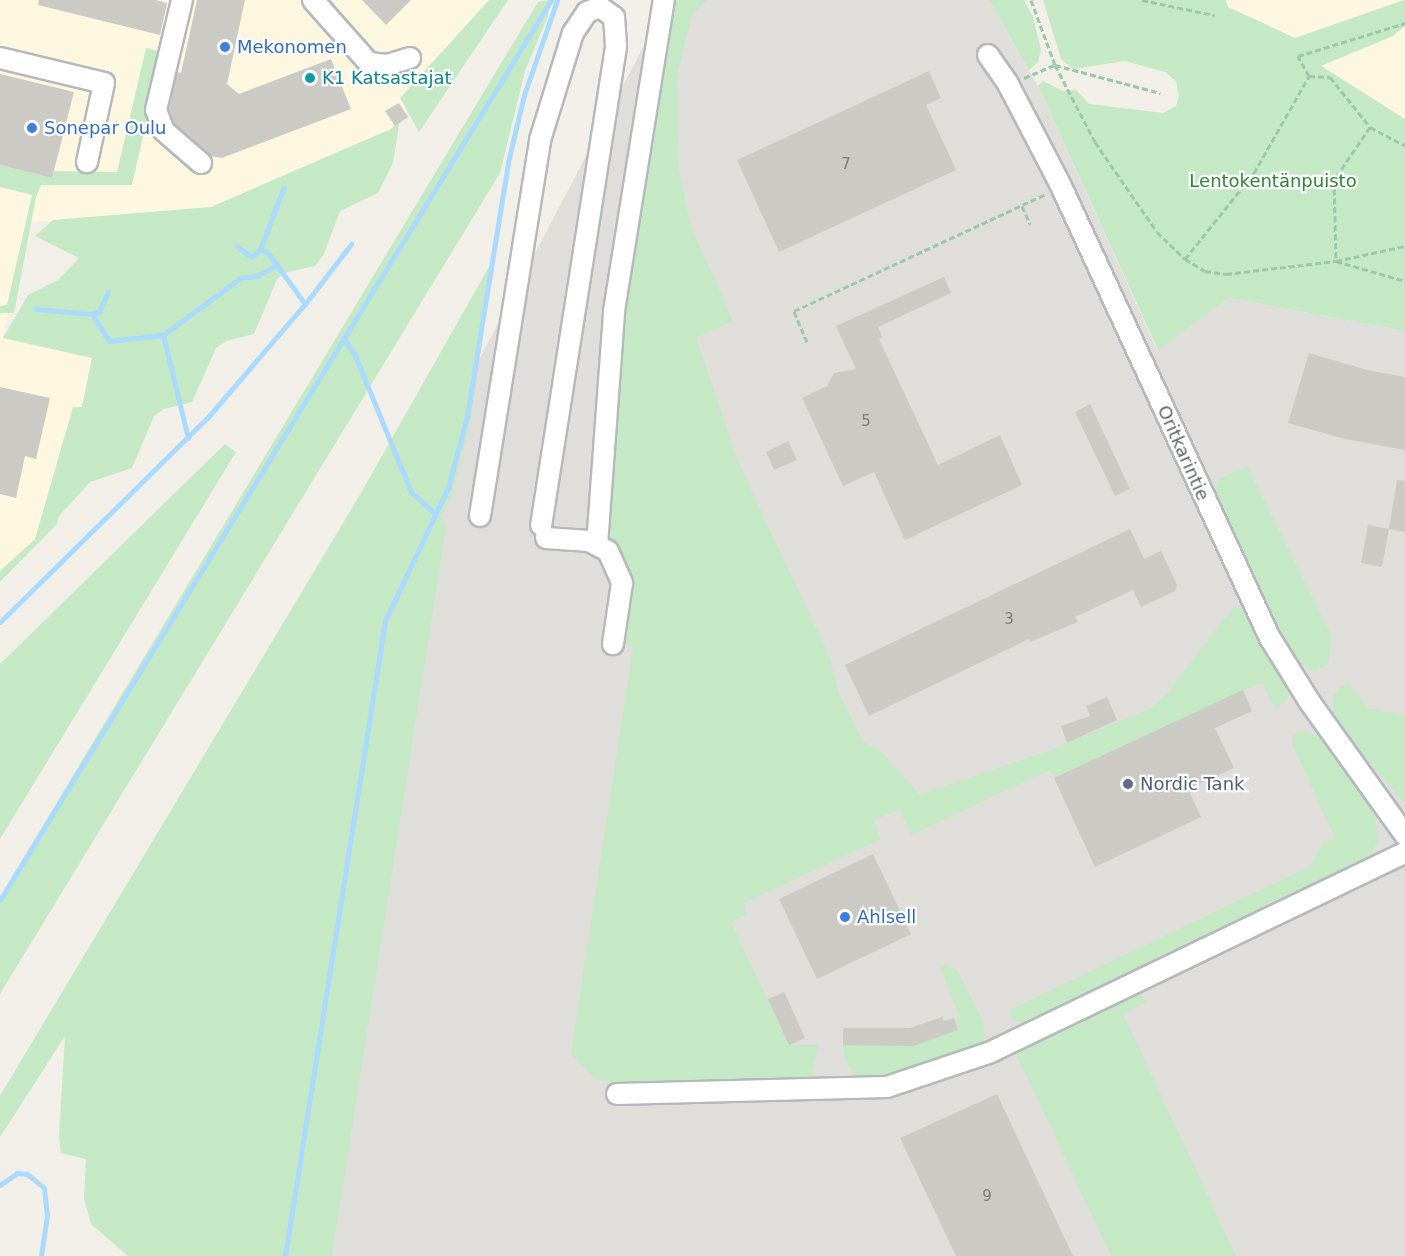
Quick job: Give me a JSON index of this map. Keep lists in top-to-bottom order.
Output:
{
  "streets": {
    "street": ["Oritkarintie"]
  },
  "parks": ["Lentokentänpuisto"],
  "places": [
    "Mekonomen",
    "K1 Katsastajat",
    "Sonepar Oulu",
    "Nordic Tank",
    "Ahlsell"
  ],
  "house_numbers": [
    "7",
    "5",
    "3",
    "9"
  ]
}
